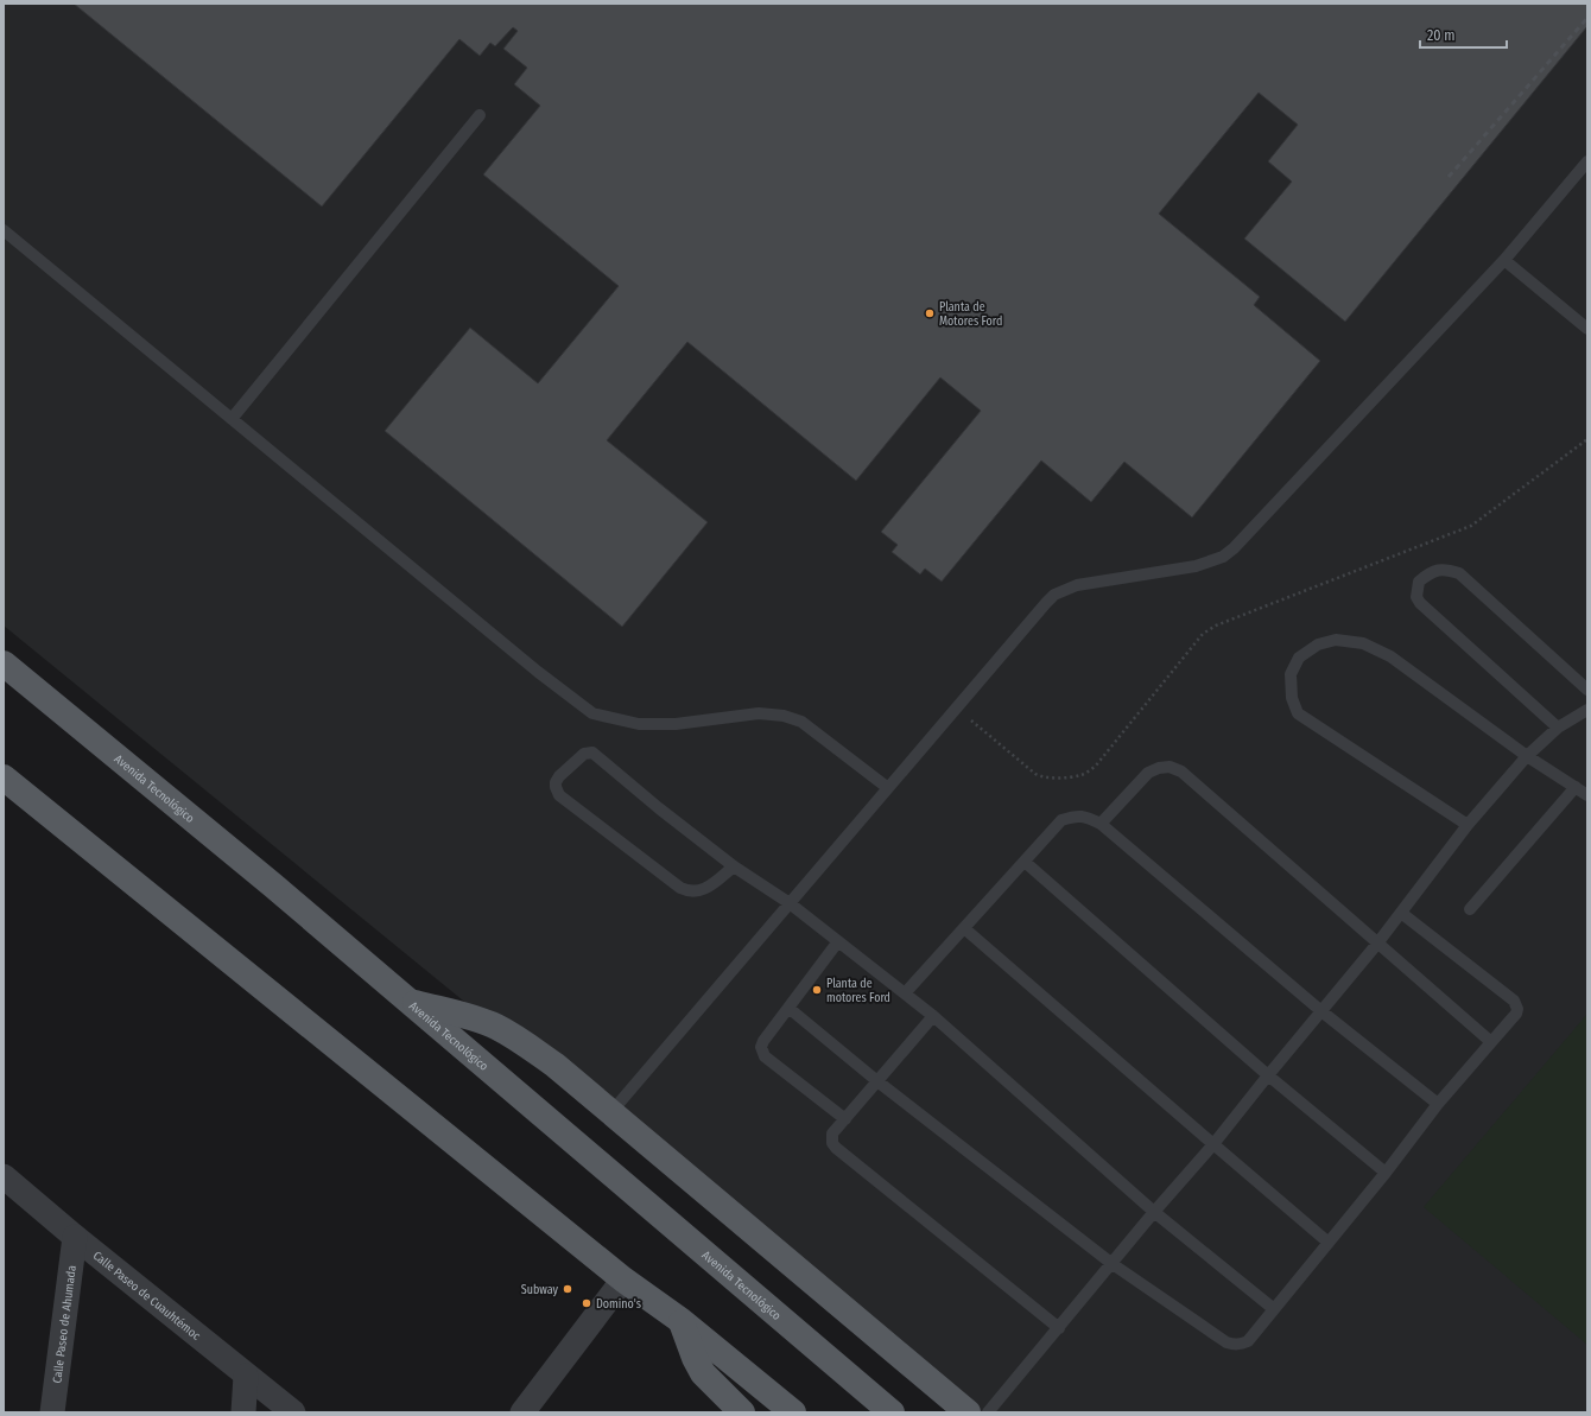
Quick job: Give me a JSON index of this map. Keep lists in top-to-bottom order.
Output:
{
  "streets": {
    "main road": ["Avenida Tecnológico"],
    "street": ["Calle Paseo de Cuauhtémoc", "Calle Paseo de Ahumada"]
  },
  "crossings": [
    ["Calle Paseo de Cuauhtémoc", "Calle Paseo de Ahumada"]
  ],
  "places": [
    "Planta de Motores Ford",
    "Planta de motores Ford",
    "Subway",
    "Domino's"
  ],
  "scale_bar": "20 m"
}
